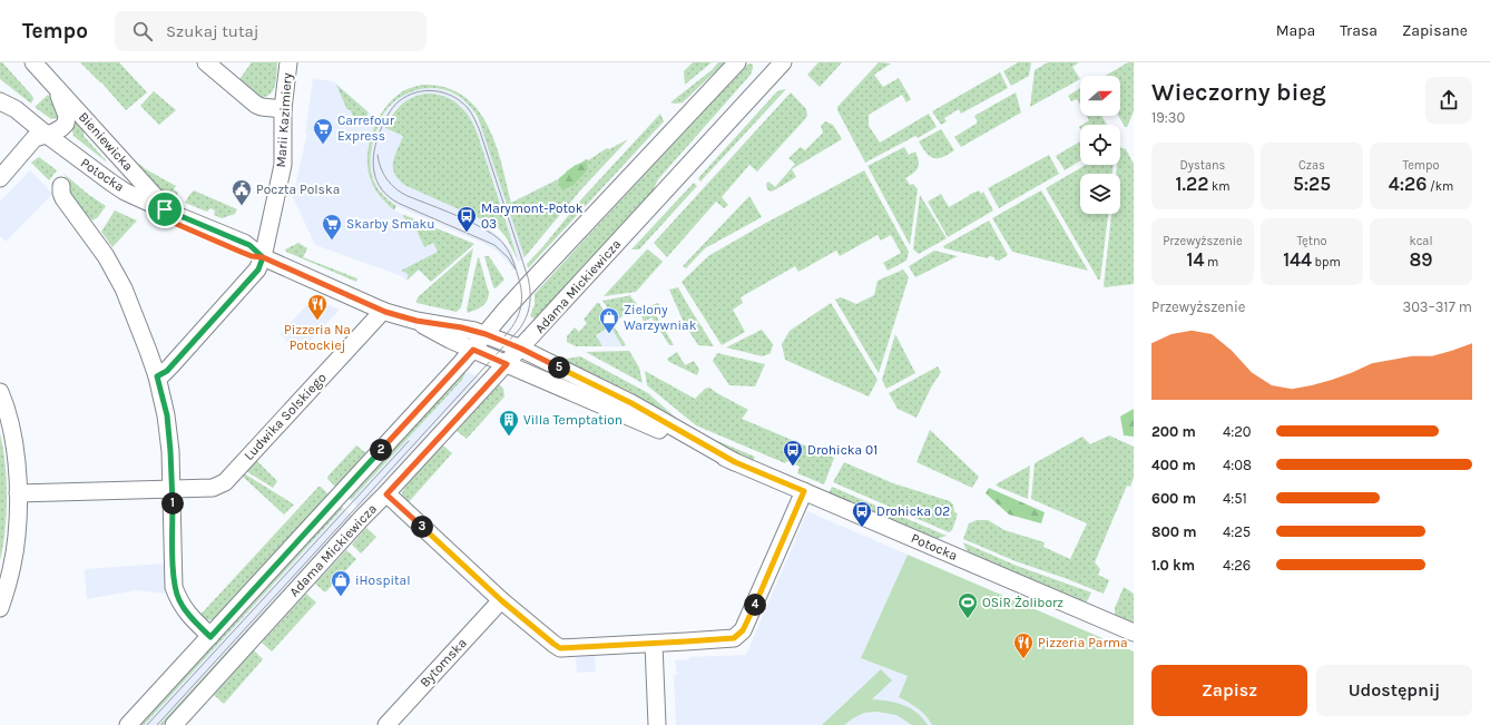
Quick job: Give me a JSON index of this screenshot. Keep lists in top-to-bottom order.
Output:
{
  "streets": {
    "street": [
      "Marii Kazimiery",
      "Bieniewicka",
      "Potocka",
      "Adama Mickiewicza",
      "Ludwika Solskiego",
      "Bytomska"
    ]
  },
  "crossings": [
    ["Marii Kazimiery", "Potocka"],
    ["Bieniewicka", "Potocka"],
    ["Potocka", "Adama Mickiewicza"],
    ["Potocka", "Ludwika Solskiego"]
  ],
  "places": {
    "supermarket": ["Carrefour Express", "Skarby Smaku"],
    "public building": ["Poczta Polska"],
    "bus stop": ["Marymont-Potok 03", "Drohicka 01", "Drohicka 02"],
    "restaurant": ["Pizzeria Na Potockiej", "Pizzeria Parma"],
    "shop": ["Zielony Warzywniak", "iHospital"],
    "building": ["Villa Temptation"],
    "sports": ["OSiR Żoliborz"]
  },
  "north": "right",
  "page": {
    "header": "Tempo",
    "search": "Szukaj tutaj",
    "nav": ["Mapa", "Trasa", "Zapisane"],
    "heading": ["Wieczorny bieg", "19:30"],
    "stats": [
      ["Dystans", "1.22 km"],
      ["Czas", "5:25"],
      ["Tempo", "4:26 /km"],
      ["Przewyższenie", "14 m"],
      ["Tętno", "144 bpm"],
      ["kcal", "89"]
    ],
    "chart": ["Przewyższenie", "303–317 m"],
    "pins": [
      "5",
      "2",
      "1",
      "3",
      "4"
    ],
    "list": [
      {
        "name": "200 m",
        "note": "4:20"
      },
      {
        "name": "400 m",
        "note": "4:08"
      },
      {
        "name": "600 m",
        "note": "4:51"
      },
      {
        "name": "800 m",
        "note": "4:25"
      },
      {
        "name": "1.0 km",
        "note": "4:26"
      }
    ],
    "buttons": ["Zapisz", "Udostępnij"]
  }
}
